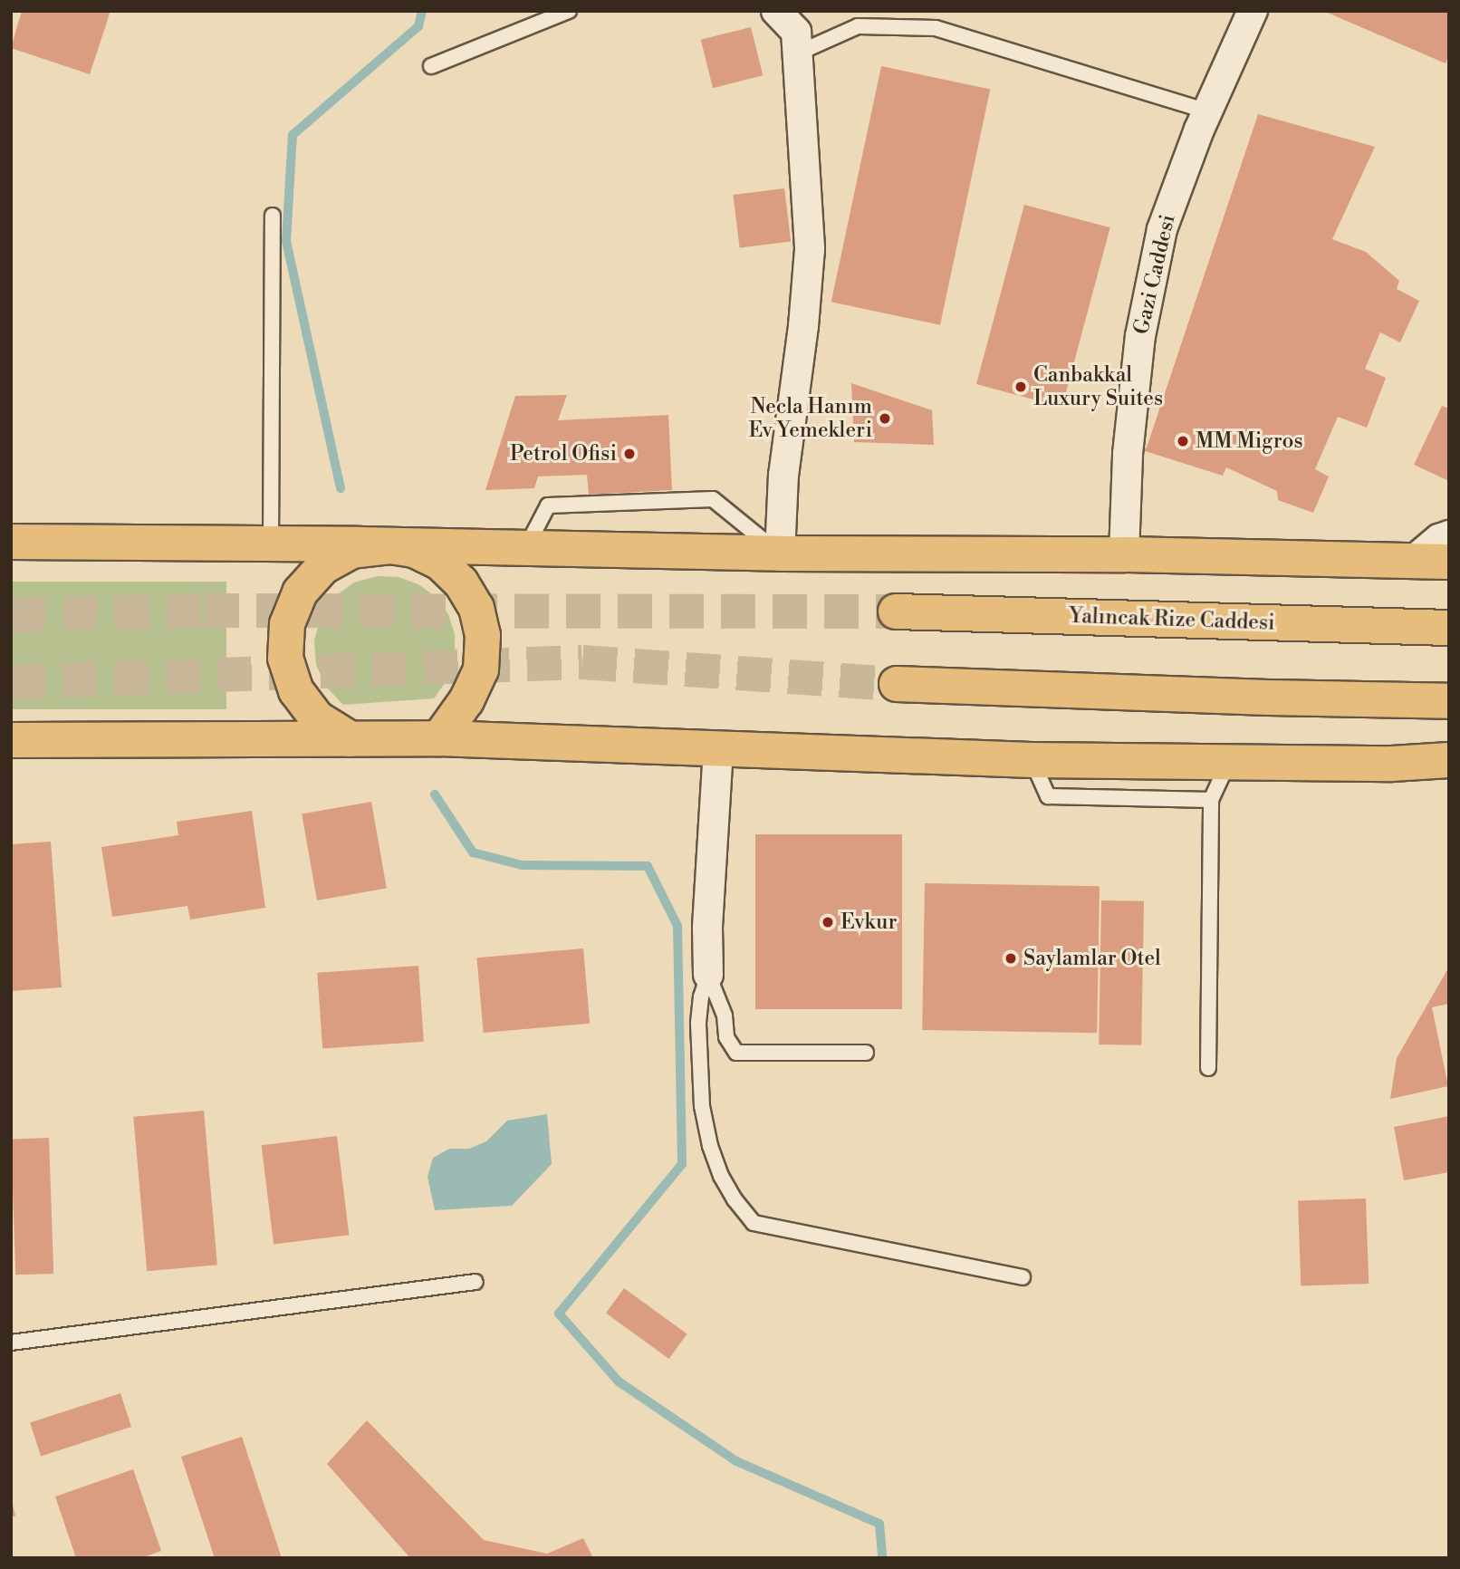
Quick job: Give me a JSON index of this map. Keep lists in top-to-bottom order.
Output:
{
  "streets": {
    "highway": ["Yalıncak Rize Caddesi"],
    "street": ["Gazi Caddesi"]
  },
  "places": [
    "Canbakkal Luxury Suites",
    "Necla Hanım Ev Yemekleri",
    "MM Migros",
    "Petrol Ofisi",
    "Evkur",
    "Saylamlar Otel"
  ]
}
